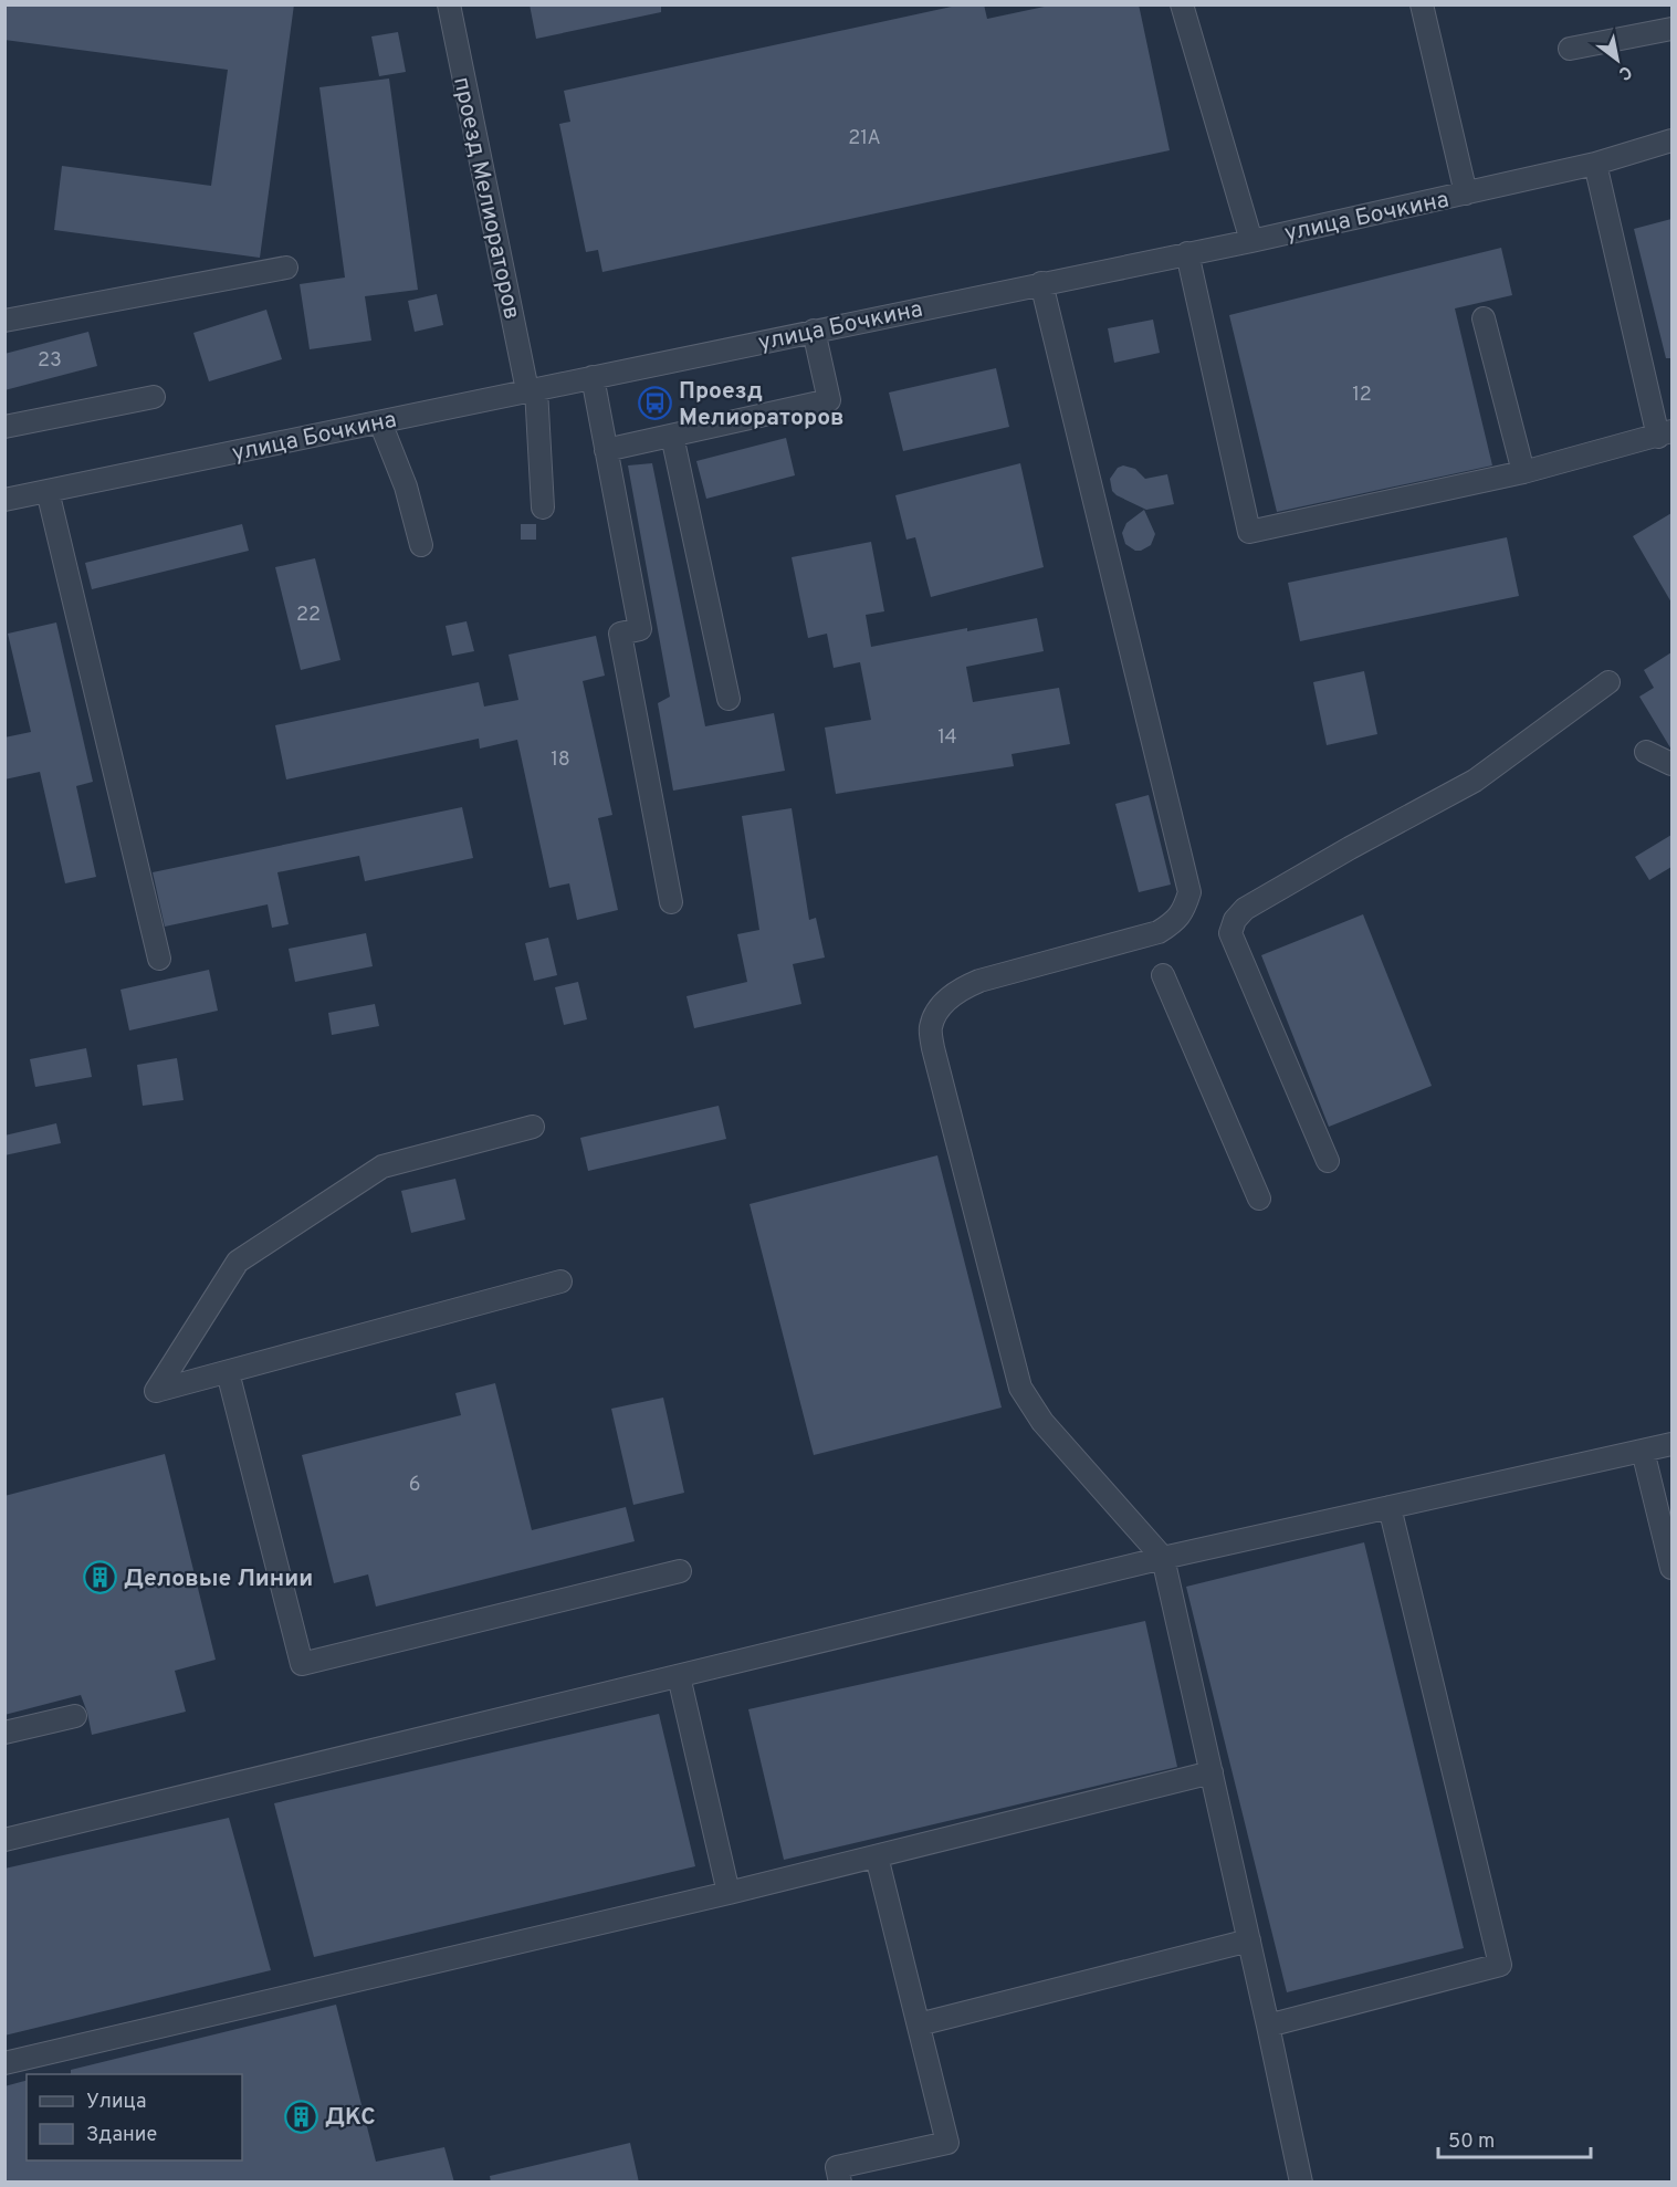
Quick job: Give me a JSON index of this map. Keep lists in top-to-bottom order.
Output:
{
  "streets": {
    "street": ["проезд Мелиораторов", "улица Бочкина"]
  },
  "crossings": [
    ["проезд Мелиораторов", "улица Бочкина"]
  ],
  "places": {
    "bus stop": ["Проезд Мелиораторов"],
    "building": ["Деловые Линии", "ДКС"]
  },
  "house_numbers": [
    "21А",
    "23",
    "12",
    "22",
    "14",
    "18",
    "6"
  ],
  "legend": ["Улица", "Здание"],
  "scale_bar": "50 m",
  "north": "bottom right"
}
